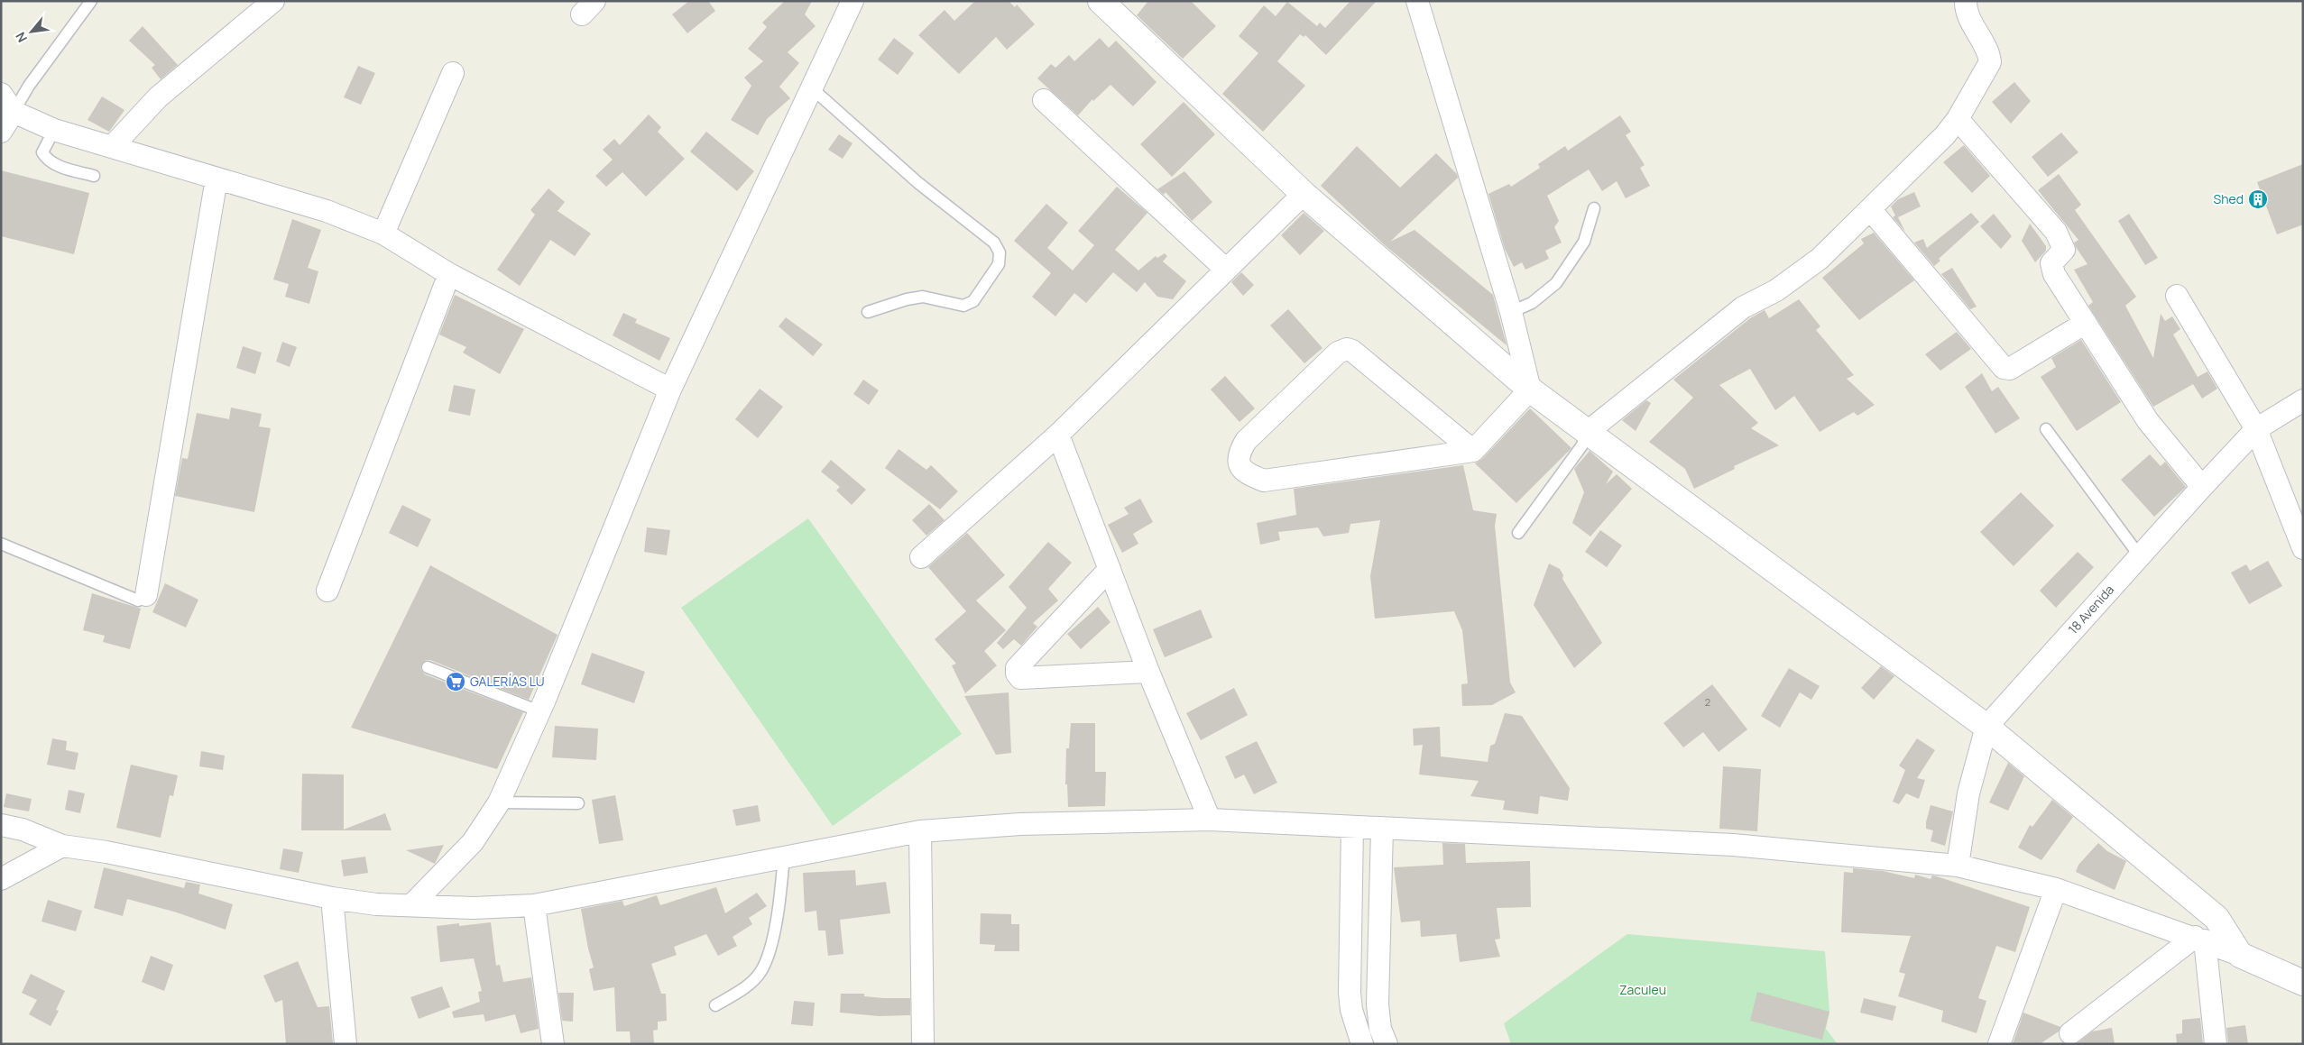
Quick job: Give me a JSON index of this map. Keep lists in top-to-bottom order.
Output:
{
  "streets": {
    "street": ["18 Avenida"]
  },
  "parks": ["Zaculeu"],
  "places": {
    "building": ["Shed"],
    "supermarket": ["GALERÍAS LU"]
  },
  "house_numbers": ["2"],
  "north": "bottom left"
}
